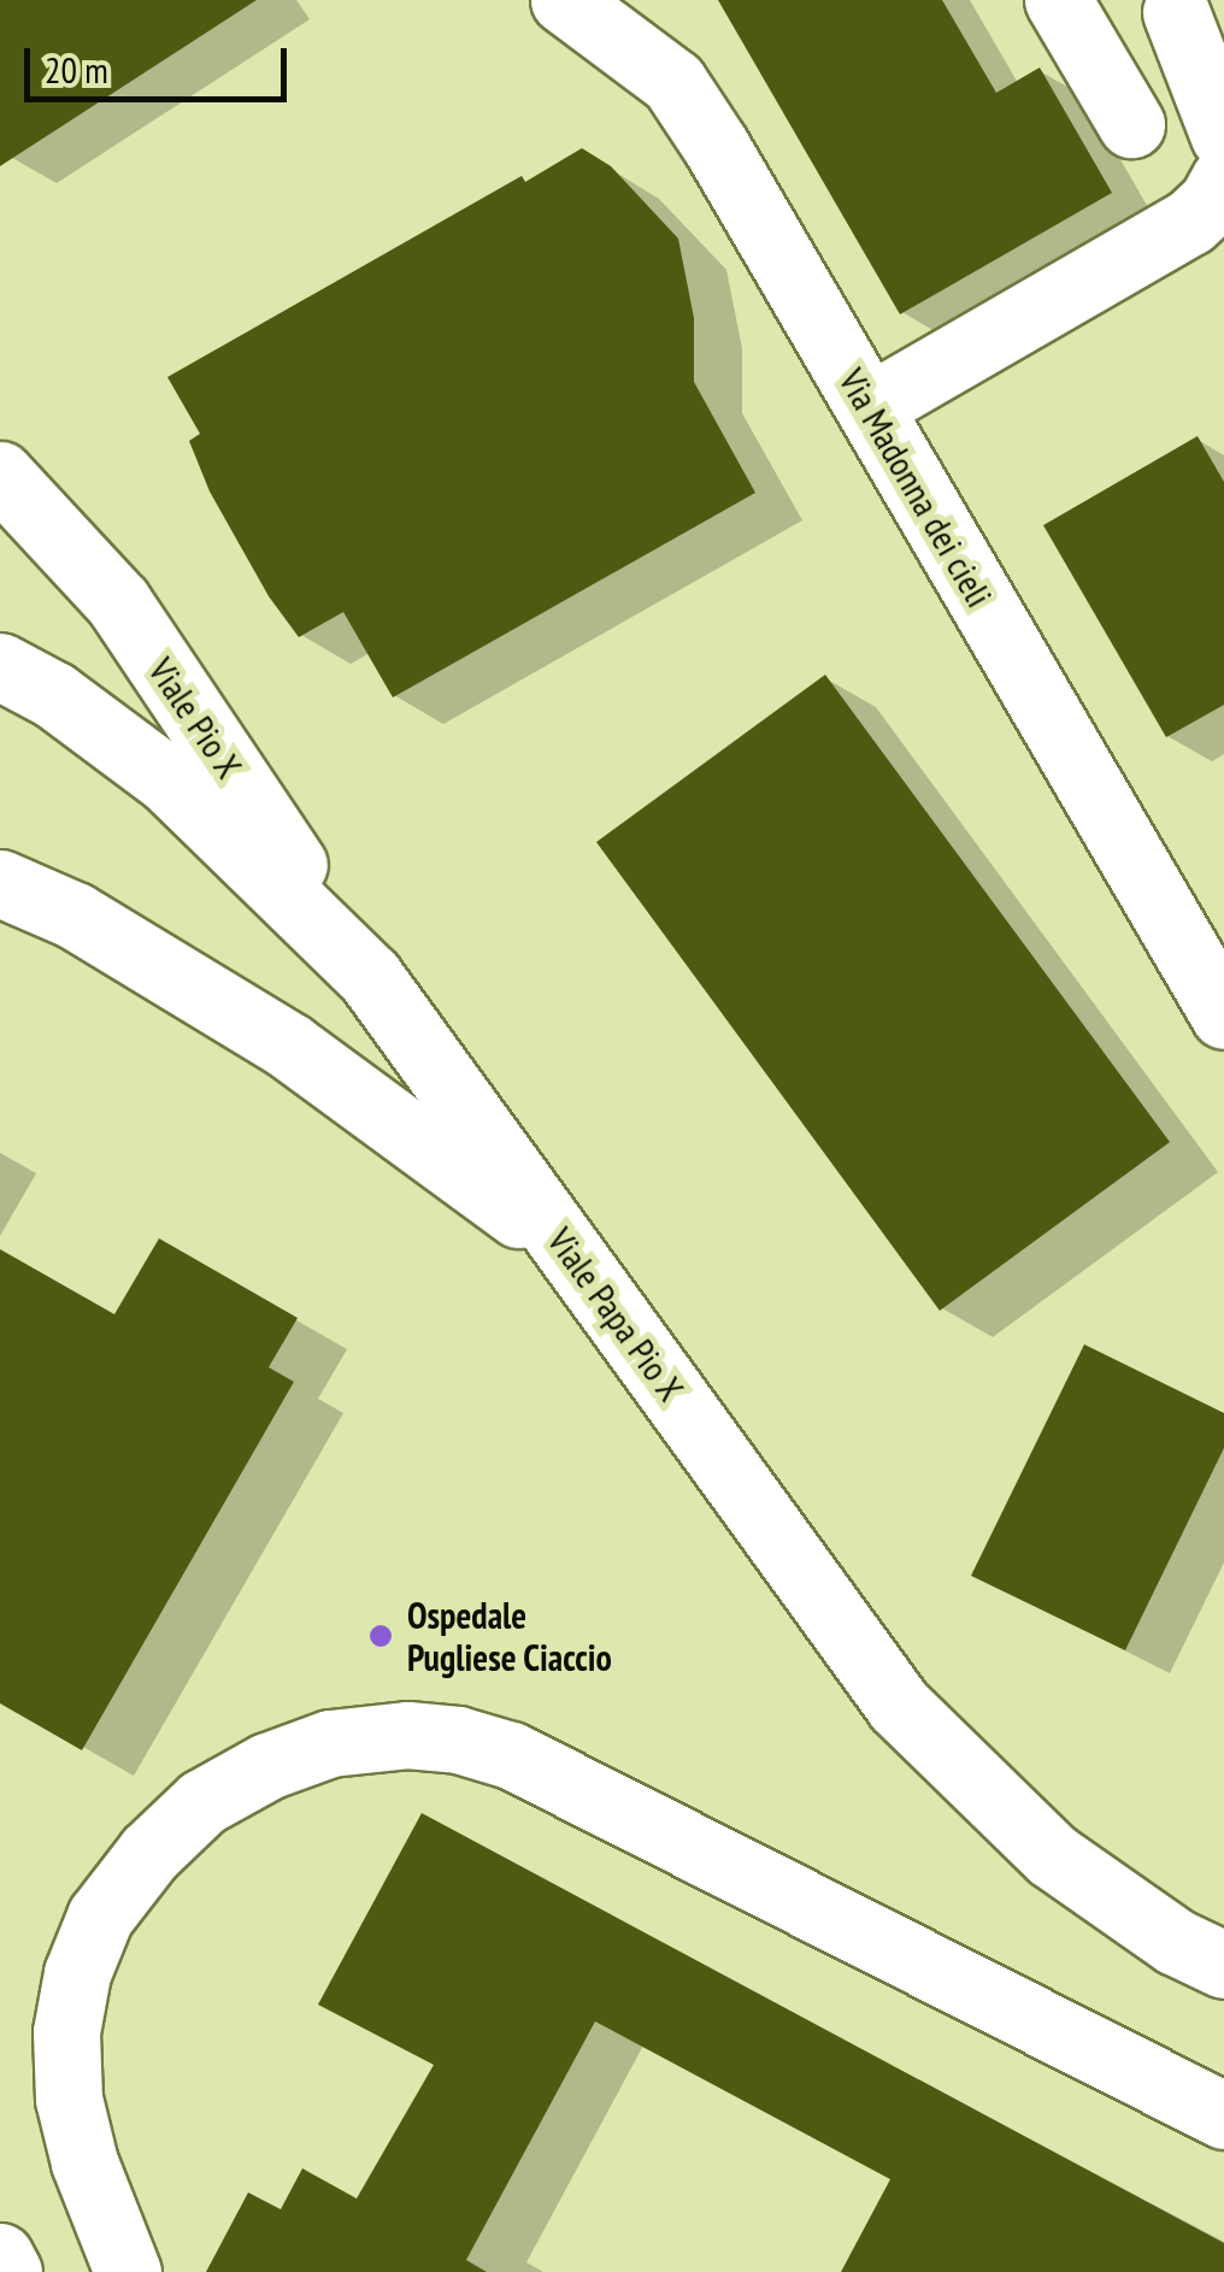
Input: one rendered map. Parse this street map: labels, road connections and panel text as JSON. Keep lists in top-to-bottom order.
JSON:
{
  "streets": {
    "street": ["Via Madonna dei cieli", "Viale Pio X", "Viale Papa Pio X"]
  },
  "crossings": [
    ["Viale Pio X", "Viale Papa Pio X"]
  ],
  "places": ["Ospedale Pugliese Ciaccio"],
  "scale_bar": "20 m"
}
